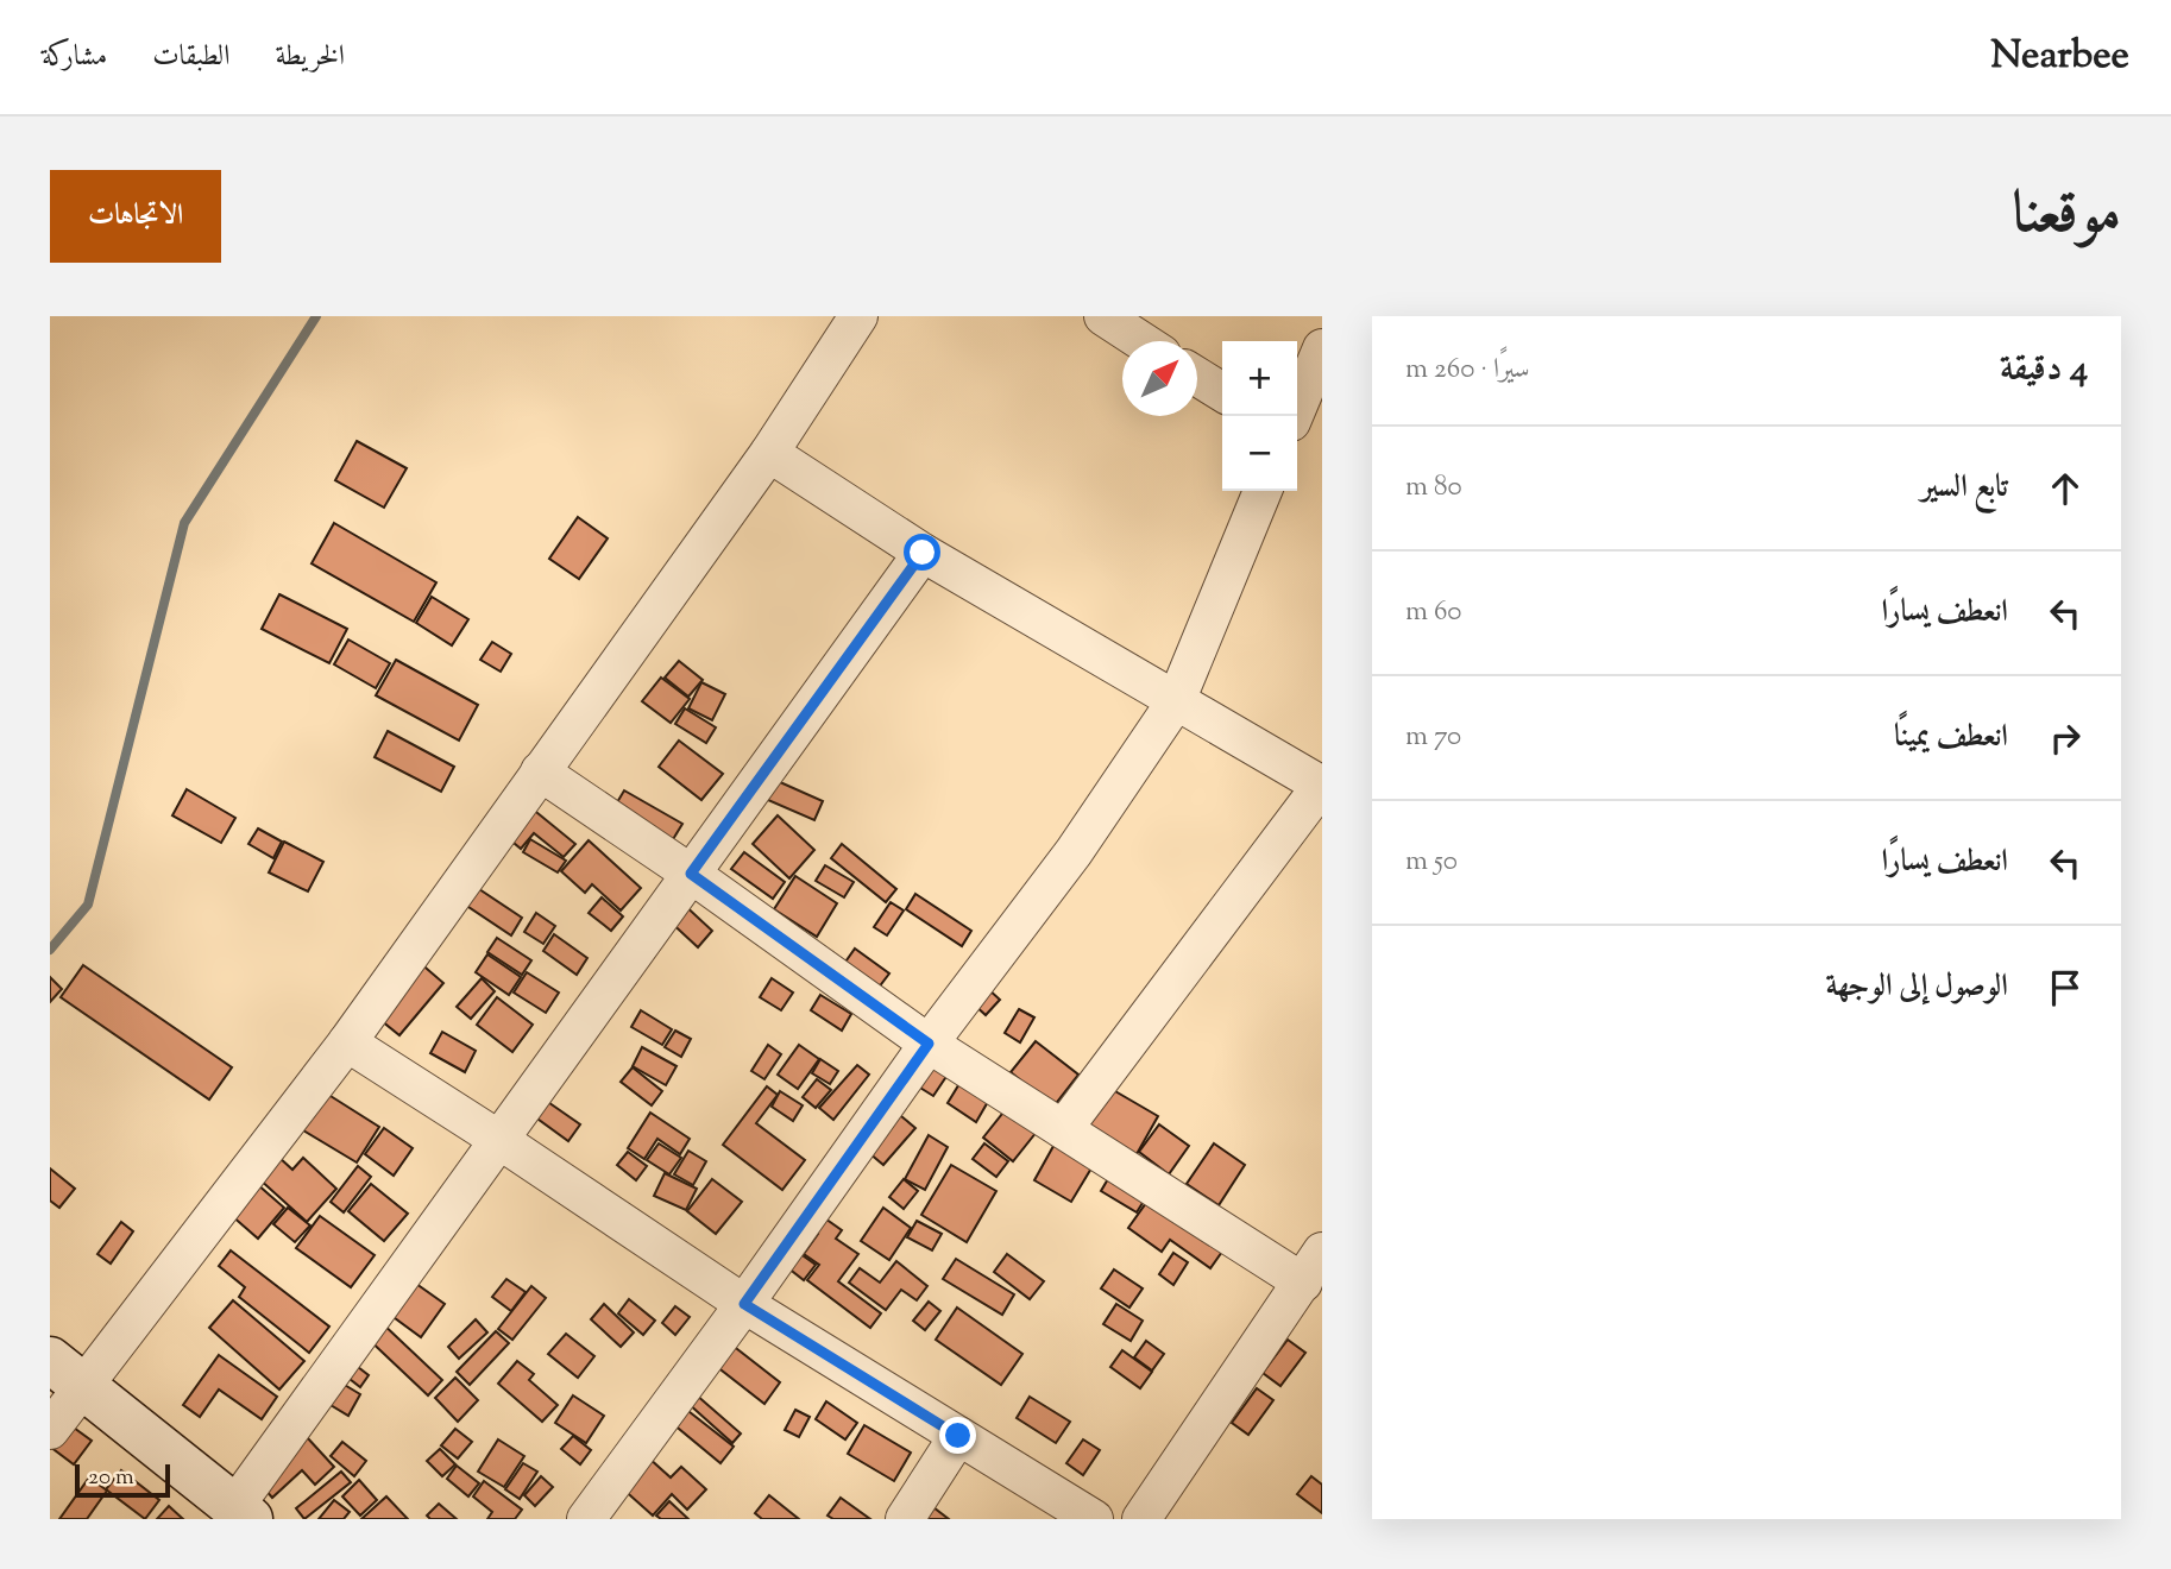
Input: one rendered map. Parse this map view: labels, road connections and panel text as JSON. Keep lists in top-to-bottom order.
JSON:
{
  "scale_bar": "20 m",
  "north": "top right",
  "page": {
    "header": "Nearbee",
    "nav": ["الخريطة", "الطبقات", "مشاركة"],
    "title": "موقعنا",
    "buttons": "الاتجاهات",
    "heading": ["4 دقيقة", "سيرًا · 260 m"],
    "map_buttons": ["+", "−"],
    "list": [
      ["تابع السير", "80 m"],
      ["انعطف يسارًا", "60 m"],
      ["انعطف يمينًا", "70 m"],
      ["انعطف يسارًا", "50 m"],
      "الوصول إلى الوجهة"
    ],
    "scale": "20 m"
  }
}
